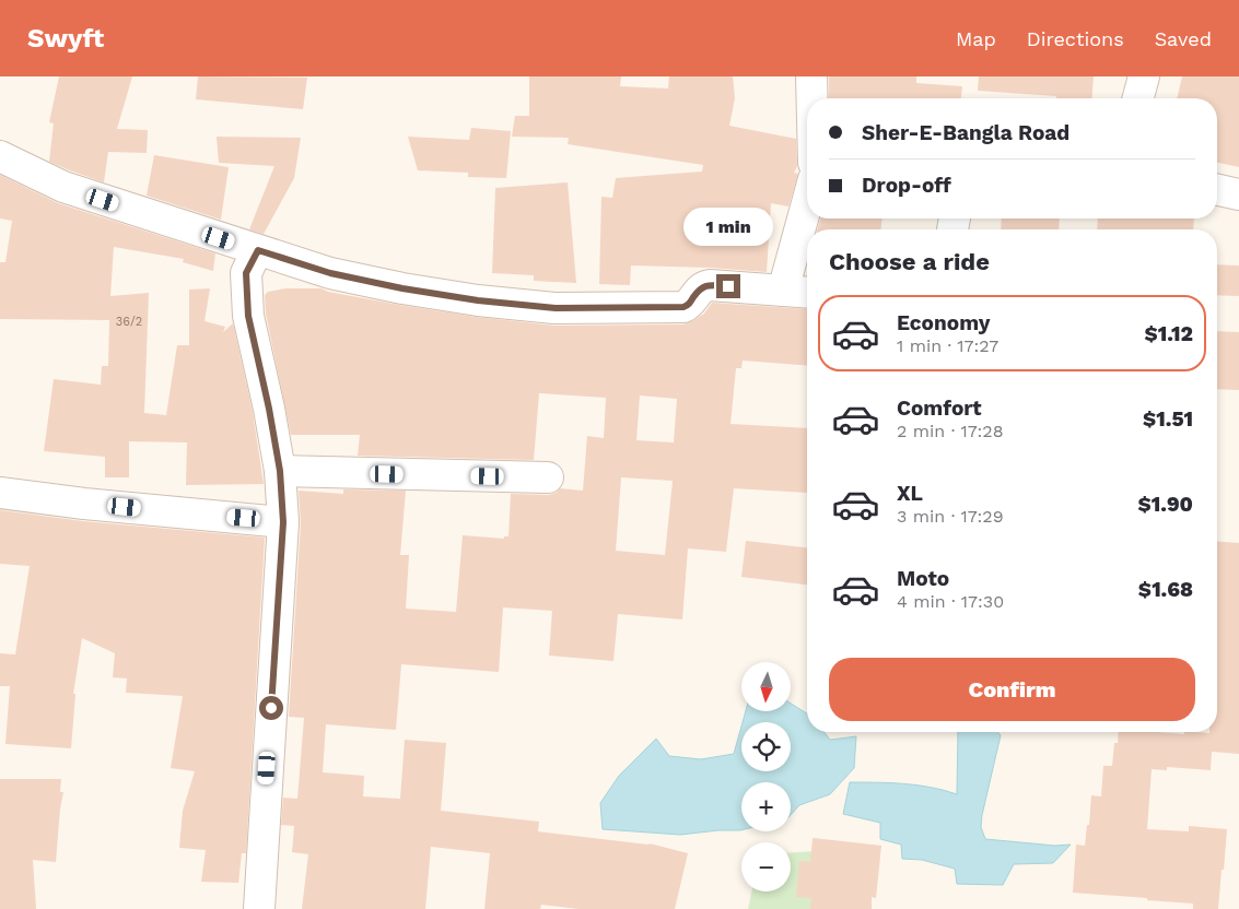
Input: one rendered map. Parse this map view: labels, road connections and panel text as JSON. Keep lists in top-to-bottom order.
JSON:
{
  "house_numbers": ["36/2"],
  "north": "bottom",
  "page": {
    "header": "Swyft",
    "nav": ["Map", "Directions", "Saved"],
    "banner": ["Sher-E-Bangla Road", "Drop-off"],
    "bubble": "1 min",
    "heading": "Choose a ride",
    "list": [
      {
        "name": "Economy",
        "note": "1 min · 17:27",
        "value": "$1.12"
      },
      {
        "name": "Comfort",
        "note": "2 min · 17:28",
        "value": "$1.51"
      },
      {
        "name": "XL",
        "note": "3 min · 17:29",
        "value": "$1.90"
      },
      {
        "name": "Moto",
        "note": "4 min · 17:30",
        "value": "$1.68"
      }
    ],
    "buttons": "Confirm",
    "map_buttons": ["+", "−"]
  }
}
